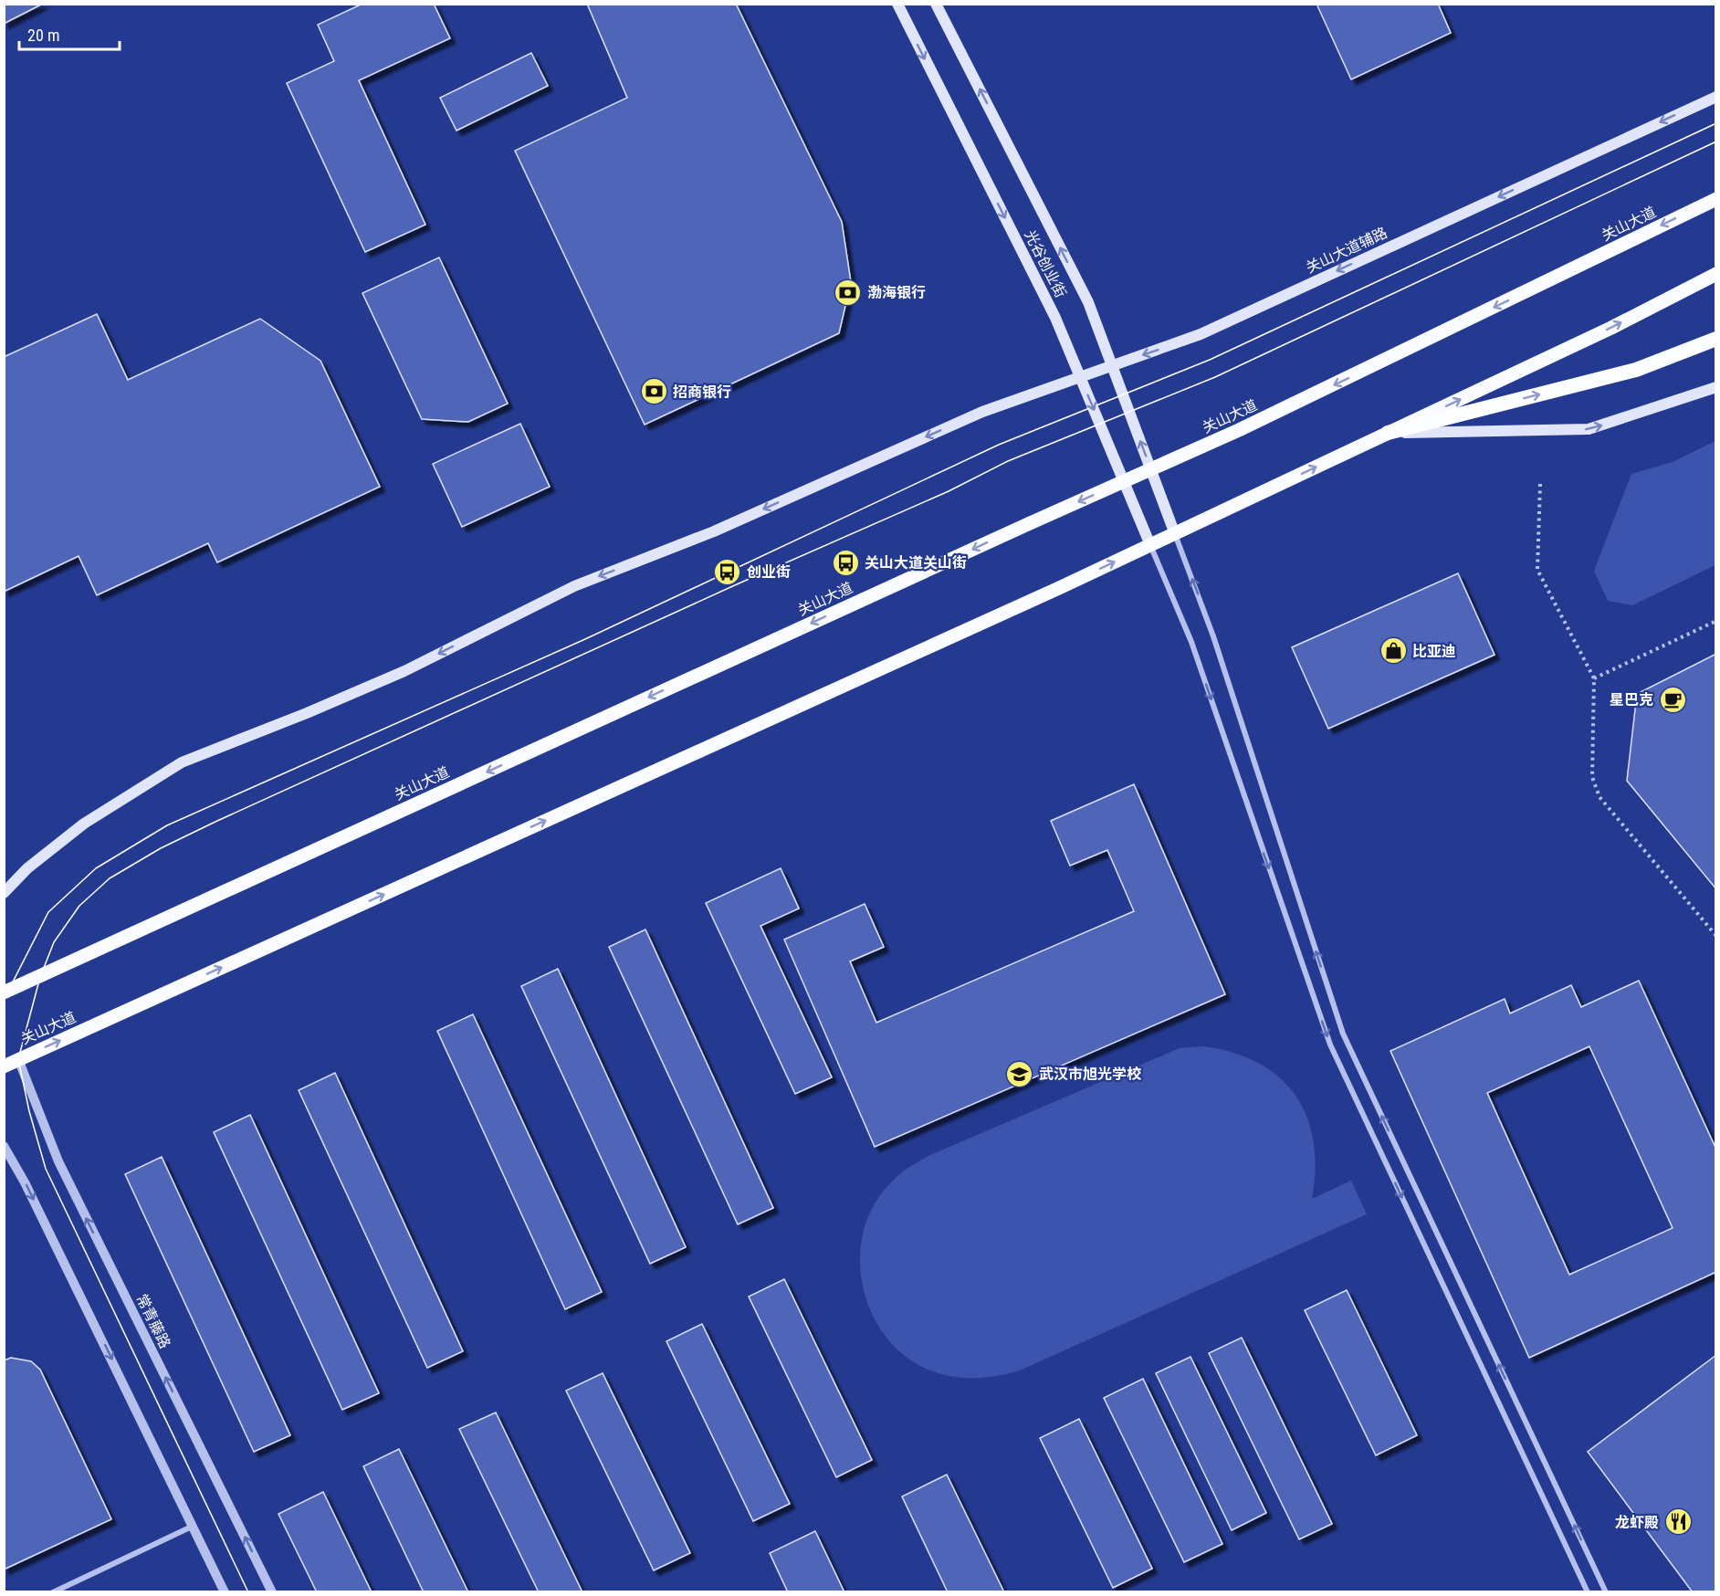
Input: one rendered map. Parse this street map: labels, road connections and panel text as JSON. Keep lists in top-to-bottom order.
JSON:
{
  "streets": {
    "main road": ["关山大道", "关山大道辅路", "光谷创业街"],
    "street": ["常青藤路"]
  },
  "crossings": [
    ["关山大道", "光谷创业街"],
    ["关山大道", "常青藤路"],
    ["关山大道辅路", "光谷创业街"]
  ],
  "one_way": ["关山大道辅路"],
  "places": {
    "bank": ["渤海银行", "招商银行"],
    "bus stop": ["关山大道关山街", "创业街"],
    "shop": ["比亚迪"],
    "cafe": ["星巴克"],
    "school or university": ["武汉市旭光学校"],
    "restaurant": ["龙虾殿"]
  },
  "scale_bar": "20 m"
}
